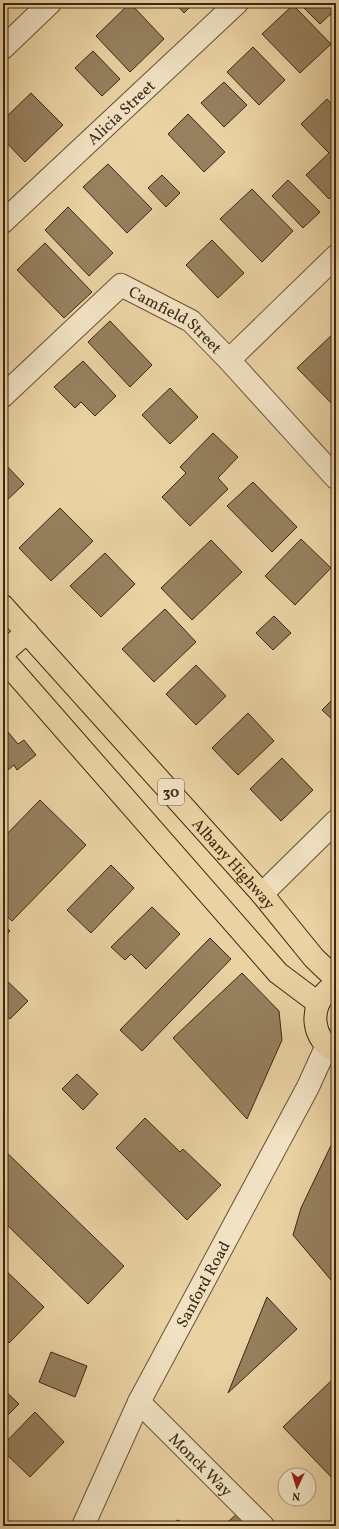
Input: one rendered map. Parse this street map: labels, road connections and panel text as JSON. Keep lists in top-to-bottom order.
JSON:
{
  "streets": {
    "highway": ["30", "Albany Highway"],
    "street": [
      "Alicia Street",
      "Camfield Street",
      "Sanford Road",
      "Monck Way"
    ]
  },
  "crossings": [
    ["Sanford Road", "Monck Way"]
  ],
  "north": "bottom"
}
